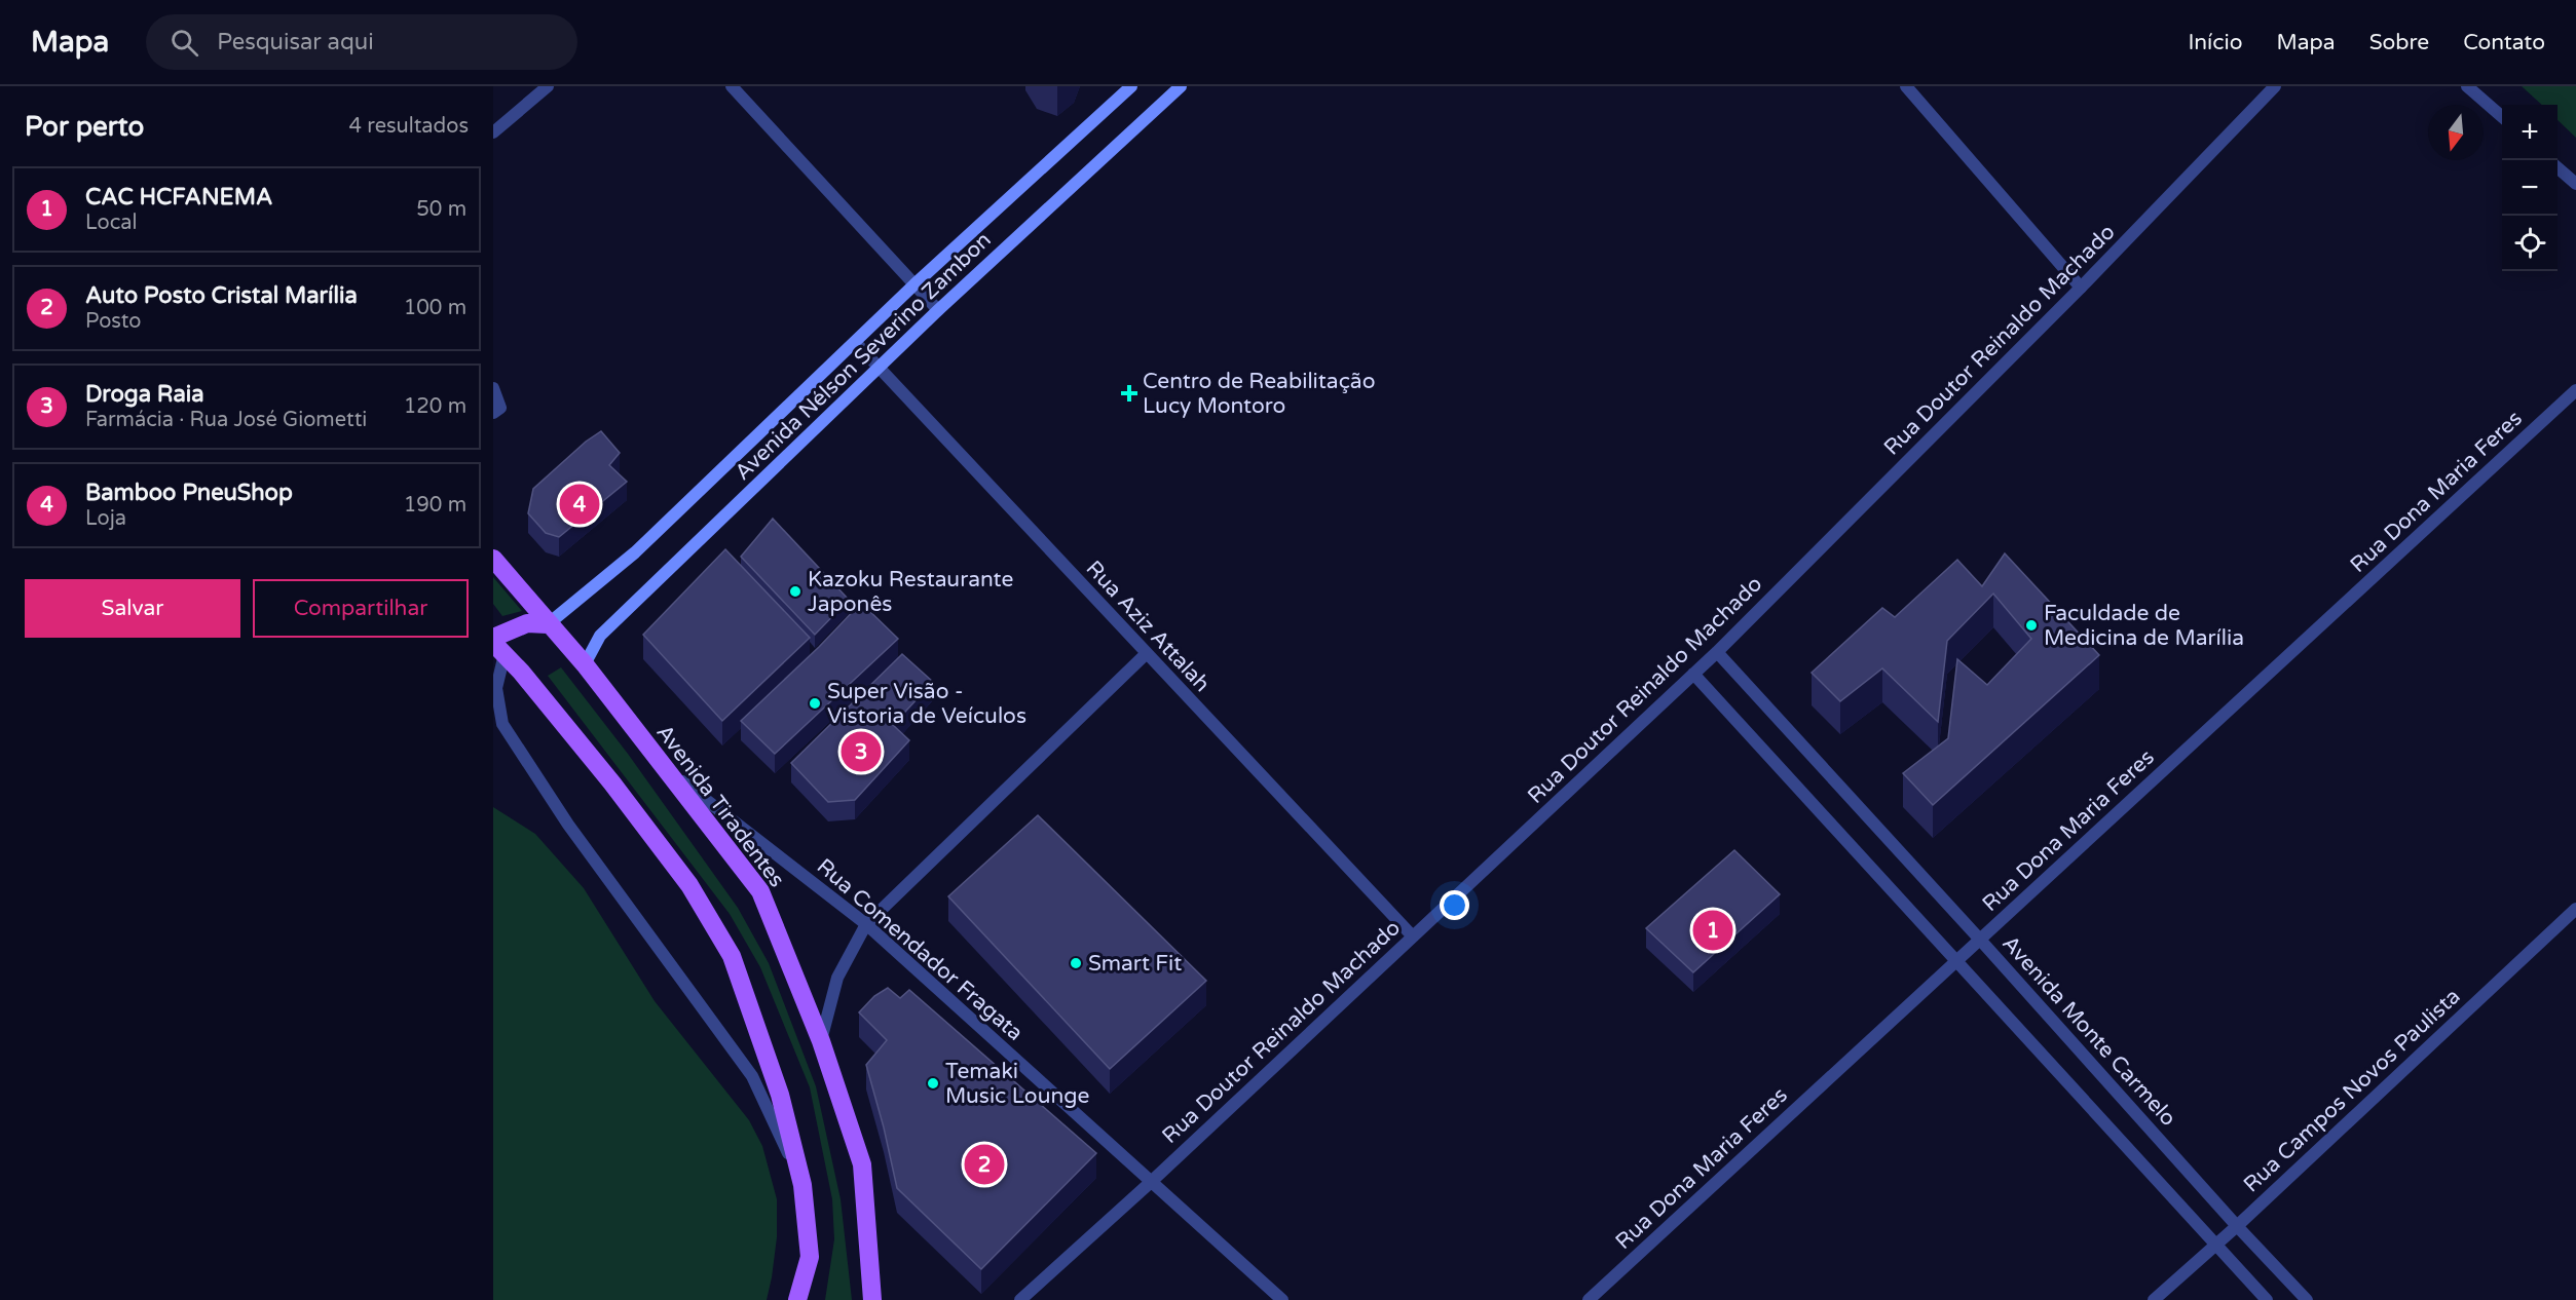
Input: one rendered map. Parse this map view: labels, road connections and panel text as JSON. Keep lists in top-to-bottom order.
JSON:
{
  "streets": {
    "main road": ["Avenida Nélson Severino Zambon", "Avenida Tiradentes"],
    "street": [
      "Rua Doutor Reinaldo Machado",
      "Rua Dona Maria Feres",
      "Rua Aziz Attalah",
      "Rua Comendador Fragata",
      "Avenida Monte Carmelo",
      "Rua Campos Novos Paulista"
    ]
  },
  "crossings": [
    ["Rua Doutor Reinaldo Machado", "Rua Aziz Attalah"],
    ["Rua Doutor Reinaldo Machado", "Rua Comendador Fragata"],
    ["Rua Doutor Reinaldo Machado", "Avenida Monte Carmelo"],
    ["Avenida Nélson Severino Zambon", "Rua Aziz Attalah"],
    ["Avenida Nélson Severino Zambon", "Avenida Tiradentes"],
    ["Rua Dona Maria Feres", "Avenida Monte Carmelo"],
    ["Avenida Tiradentes", "Rua Comendador Fragata"],
    ["Avenida Monte Carmelo", "Rua Campos Novos Paulista"]
  ],
  "places": {
    "health": ["Centro de Reabilitação Lucy Montoro"],
    "other": [
      "Kazoku Restaurante Japonês",
      "Faculdade de Medicina de Marília",
      "Super Visão - Vistoria de Veículos",
      "Smart Fit",
      "Temaki Music Lounge"
    ]
  },
  "north": "bottom",
  "page": {
    "header": "Mapa",
    "search": "Pesquisar aqui",
    "nav": [
      "Início",
      "Mapa",
      "Sobre",
      "Contato"
    ],
    "heading": ["Por perto", "4 resultados"],
    "map_buttons": ["+", "−"],
    "list": [
      {
        "mark": "1",
        "name": "CAC HCFANEMA",
        "note": "Local",
        "value": "50 m"
      },
      {
        "mark": "2",
        "name": "Auto Posto Cristal Marília",
        "note": "Posto",
        "value": "100 m"
      },
      {
        "mark": "3",
        "name": "Droga Raia",
        "note": "Farmácia · Rua José Giometti",
        "value": "120 m"
      },
      {
        "mark": "4",
        "name": "Bamboo PneuShop",
        "note": "Loja",
        "value": "190 m"
      }
    ],
    "pins": [
      "4",
      "3",
      "1",
      "2"
    ],
    "buttons": ["Salvar", "Compartilhar"]
  }
}
